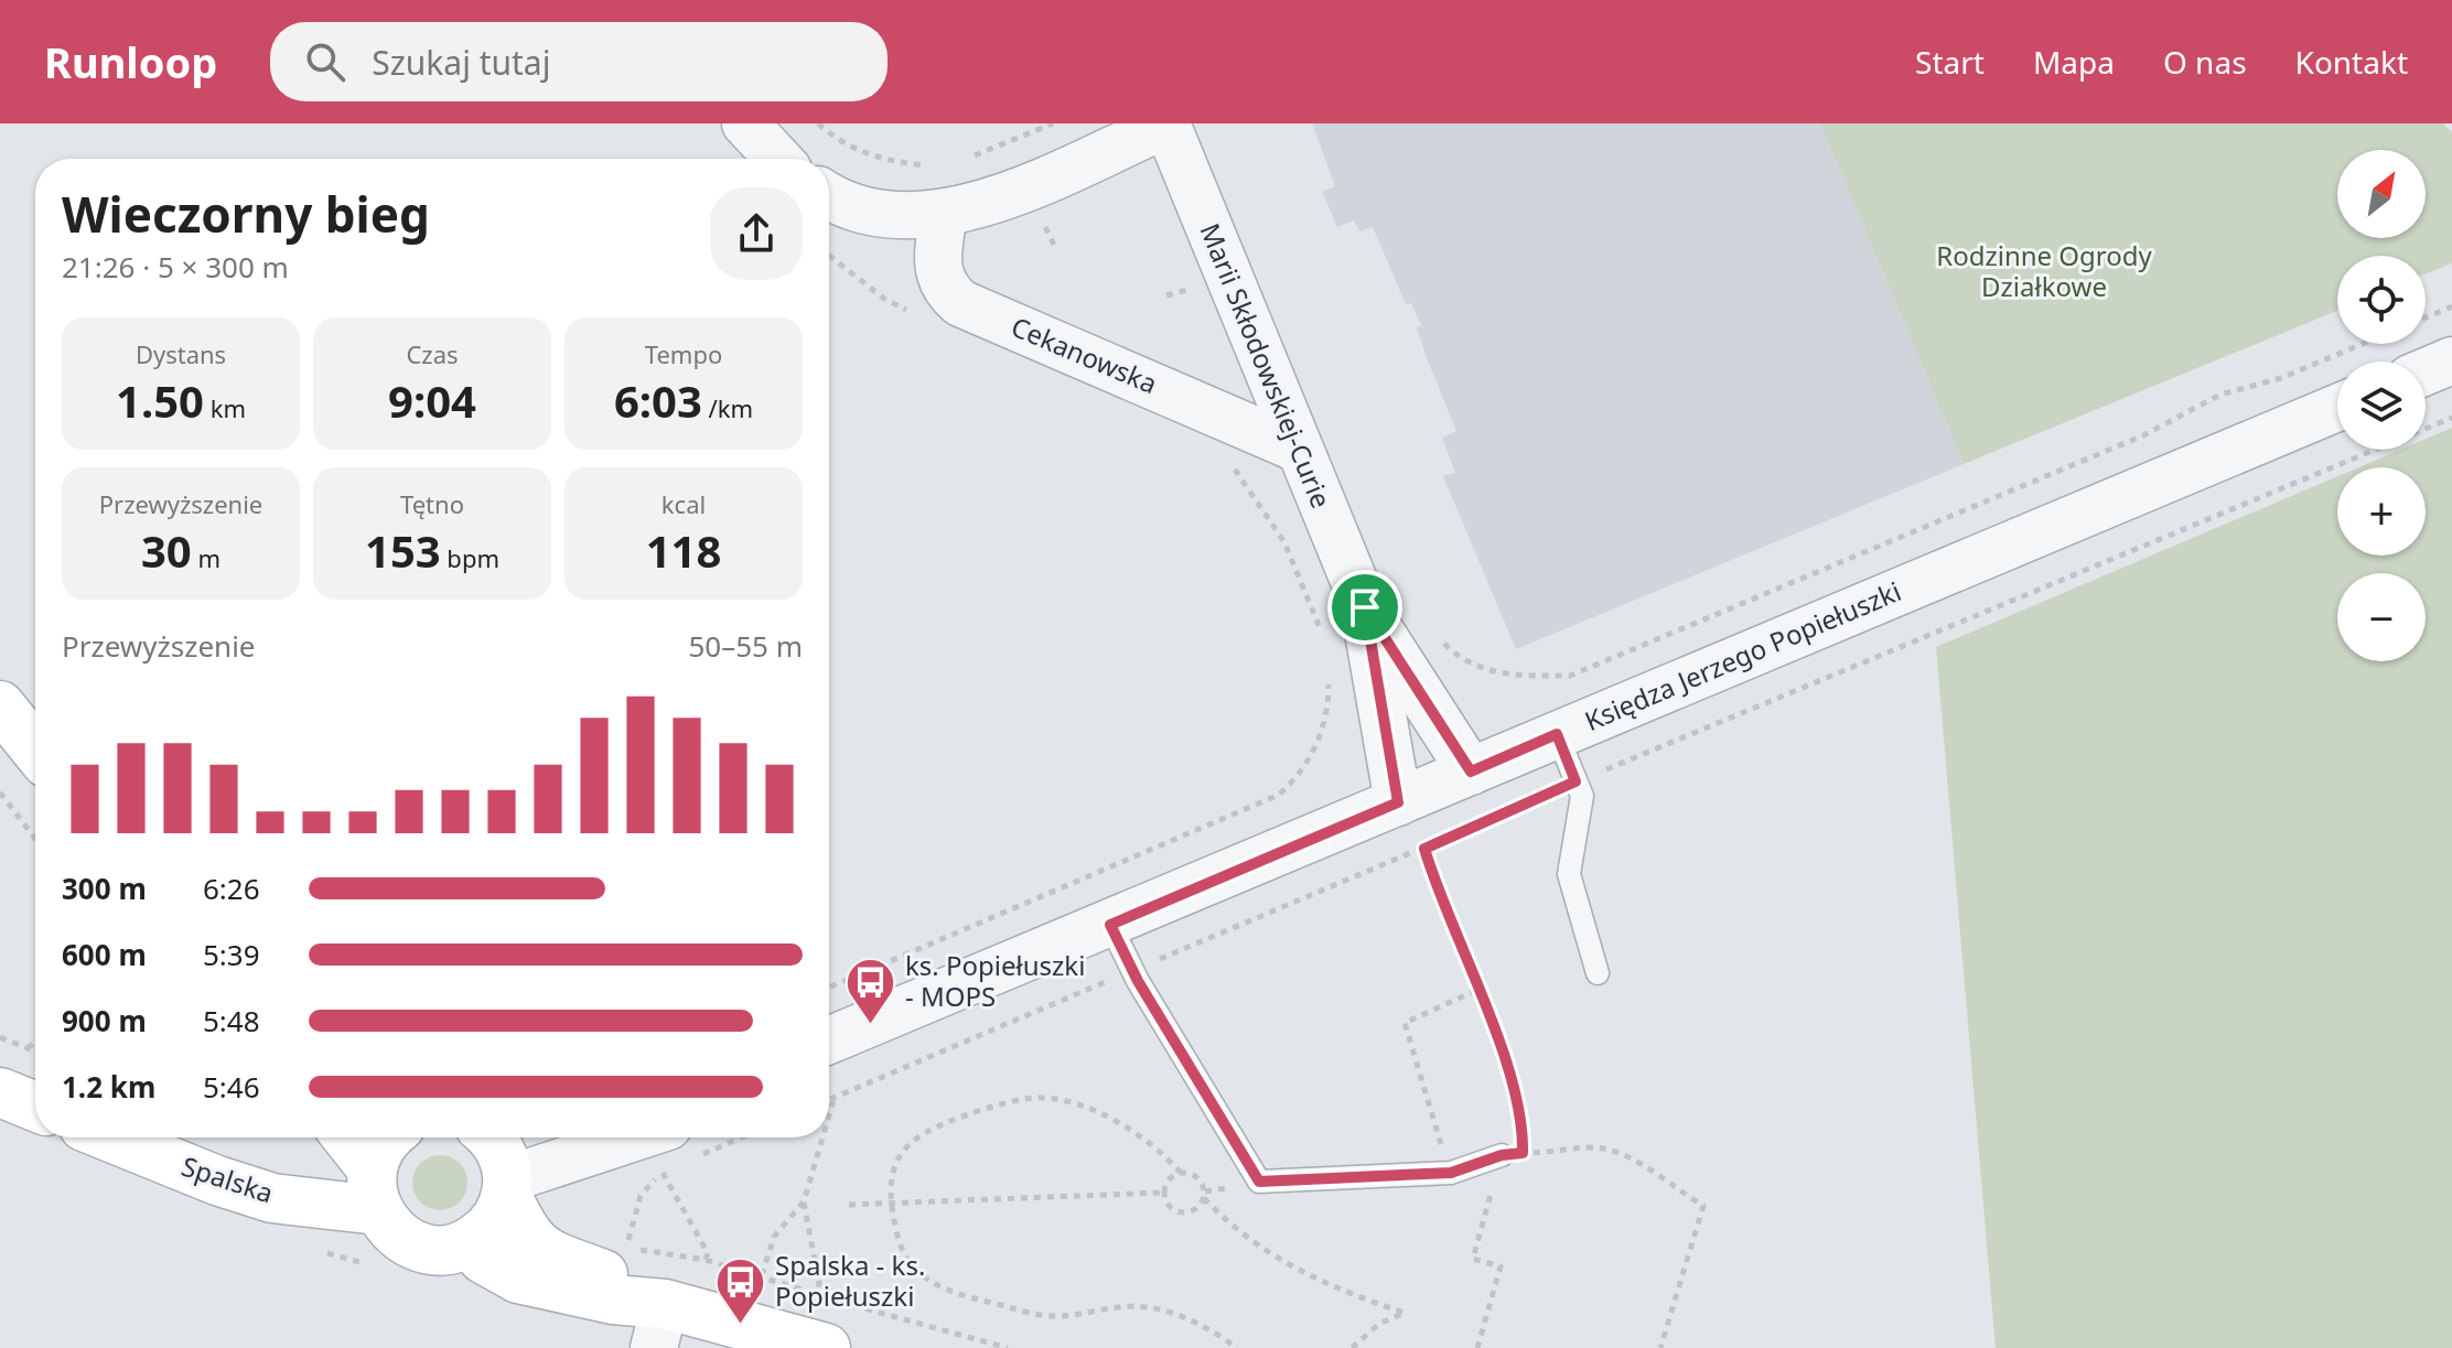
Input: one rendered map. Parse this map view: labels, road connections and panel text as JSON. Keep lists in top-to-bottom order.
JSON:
{
  "streets": {
    "street": [
      "Cekanowska",
      "Marii Skłodowskiej-Curie",
      "Księdza Jerzego Popiełuszki",
      "Spalska"
    ]
  },
  "crossings": [
    ["Cekanowska", "Marii Skłodowskiej-Curie"],
    ["Marii Skłodowskiej-Curie", "Księdza Jerzego Popiełuszki"]
  ],
  "parks": ["Rodzinne Ogrody Działkowe"],
  "places": {
    "bus stop": ["ks. Popiełuszki - MOPS", "Spalska - ks. Popiełuszki"]
  },
  "north": "top right",
  "page": {
    "header": "Runloop",
    "search": "Szukaj tutaj",
    "nav": [
      "Start",
      "Mapa",
      "O nas",
      "Kontakt"
    ],
    "map_buttons": ["+", "−"],
    "heading": ["Wieczorny bieg", "21:26 · 5 × 300 m"],
    "stats": [
      ["Dystans", "1.50 km"],
      ["Czas", "9:04"],
      ["Tempo", "6:03 /km"],
      ["Przewyższenie", "30 m"],
      ["Tętno", "153 bpm"],
      ["kcal", "118"]
    ],
    "chart": ["Przewyższenie", "50–55 m"],
    "list": [
      {
        "name": "300 m",
        "note": "6:26"
      },
      {
        "name": "600 m",
        "note": "5:39"
      },
      {
        "name": "900 m",
        "note": "5:48"
      },
      {
        "name": "1.2 km",
        "note": "5:46"
      }
    ]
  }
}
